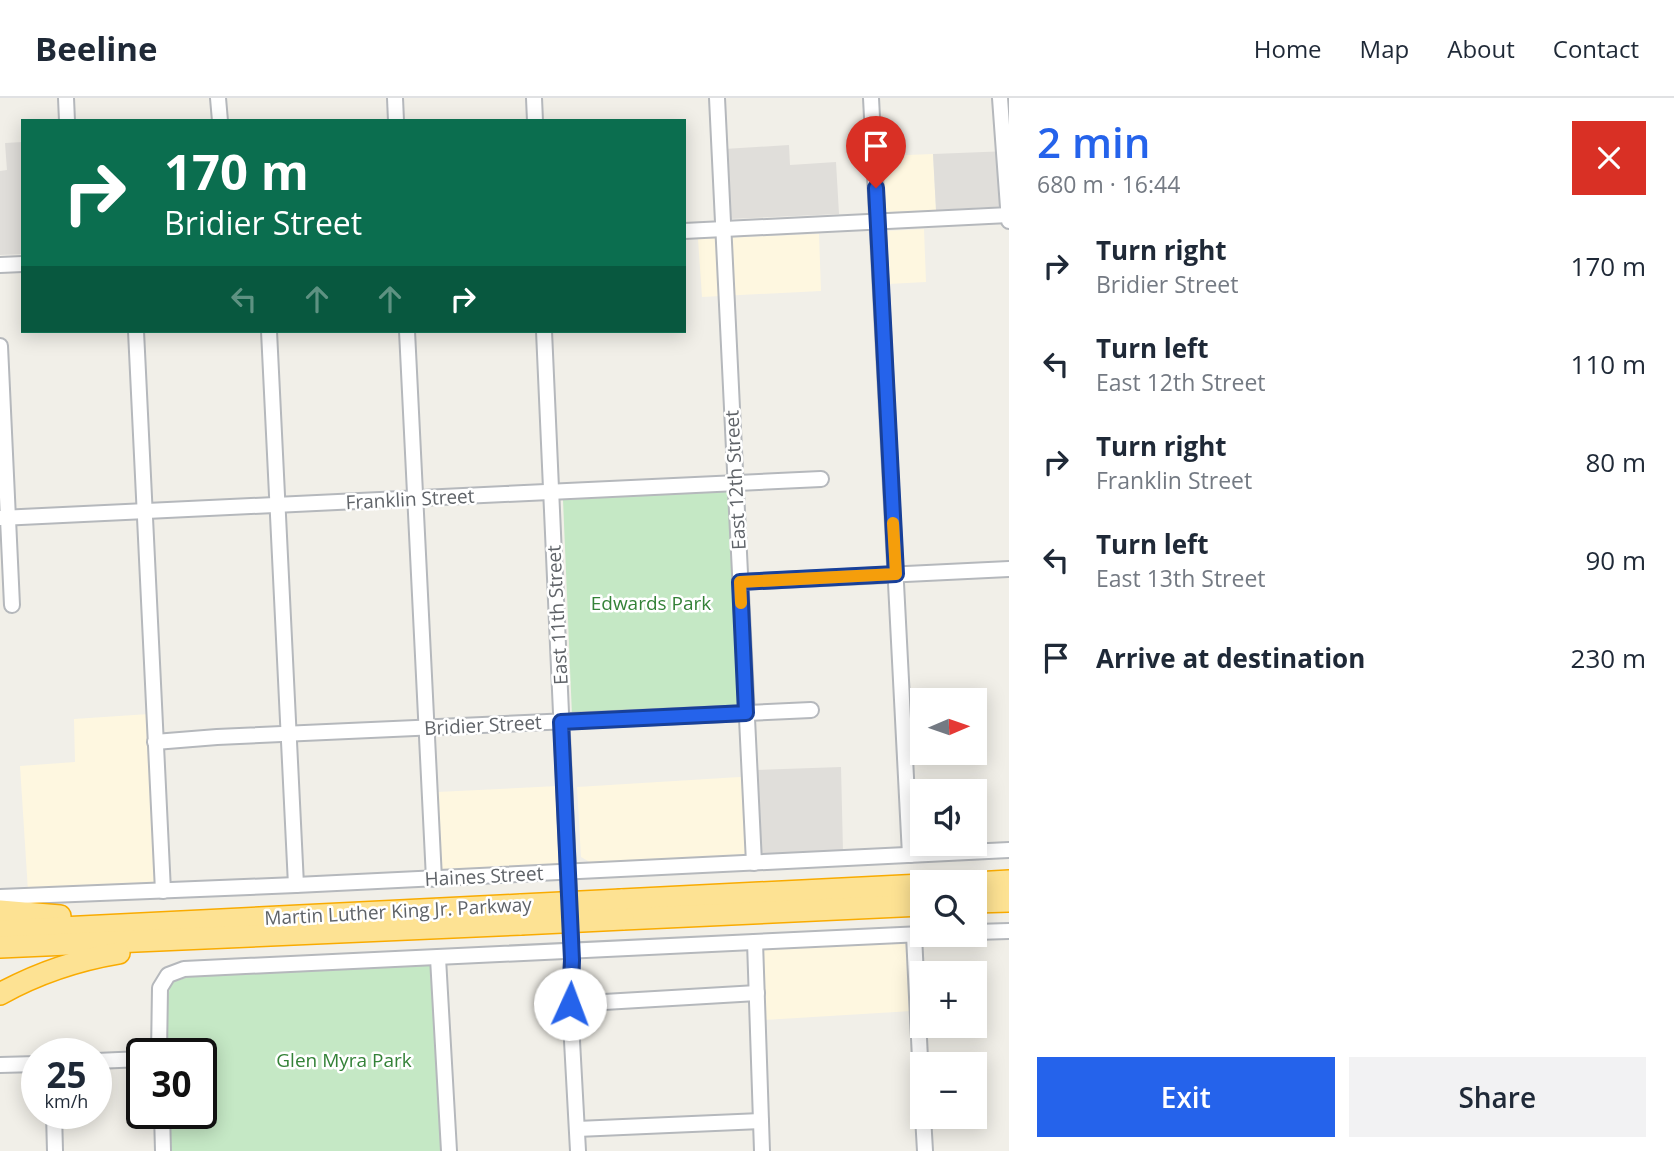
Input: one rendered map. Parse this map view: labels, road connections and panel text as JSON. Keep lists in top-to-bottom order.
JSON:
{
  "streets": {
    "highway": ["Martin Luther King Jr. Parkway"],
    "street": [
      "East 12th Street",
      "Franklin Street",
      "East 11th Street",
      "Bridier Street",
      "Haines Street"
    ]
  },
  "crossings": [
    ["East 12th Street", "Franklin Street"],
    ["East 12th Street", "Bridier Street"],
    ["East 12th Street", "Haines Street"],
    ["Franklin Street", "East 11th Street"],
    ["East 11th Street", "Bridier Street"],
    ["East 11th Street", "Haines Street"]
  ],
  "parks": ["Edwards Park", "Glen Myra Park"],
  "north": "right",
  "page": {
    "header": "Beeline",
    "nav": [
      "Home",
      "Map",
      "About",
      "Contact"
    ],
    "heading": ["2 min", "680 m · 16:44"],
    "turn": ["170 m", "Bridier Street"],
    "list": [
      {
        "name": "Turn right",
        "note": "Bridier Street",
        "value": "170 m"
      },
      {
        "name": "Turn left",
        "note": "East 12th Street",
        "value": "110 m"
      },
      {
        "name": "Turn right",
        "note": "Franklin Street",
        "value": "80 m"
      },
      {
        "name": "Turn left",
        "note": "East 13th Street",
        "value": "90 m"
      },
      {
        "name": "Arrive at destination",
        "value": "230 m"
      }
    ],
    "map_buttons": ["+", "−"],
    "speed": "25 km/h",
    "limit": "30",
    "buttons": ["Exit", "Share"]
  }
}
